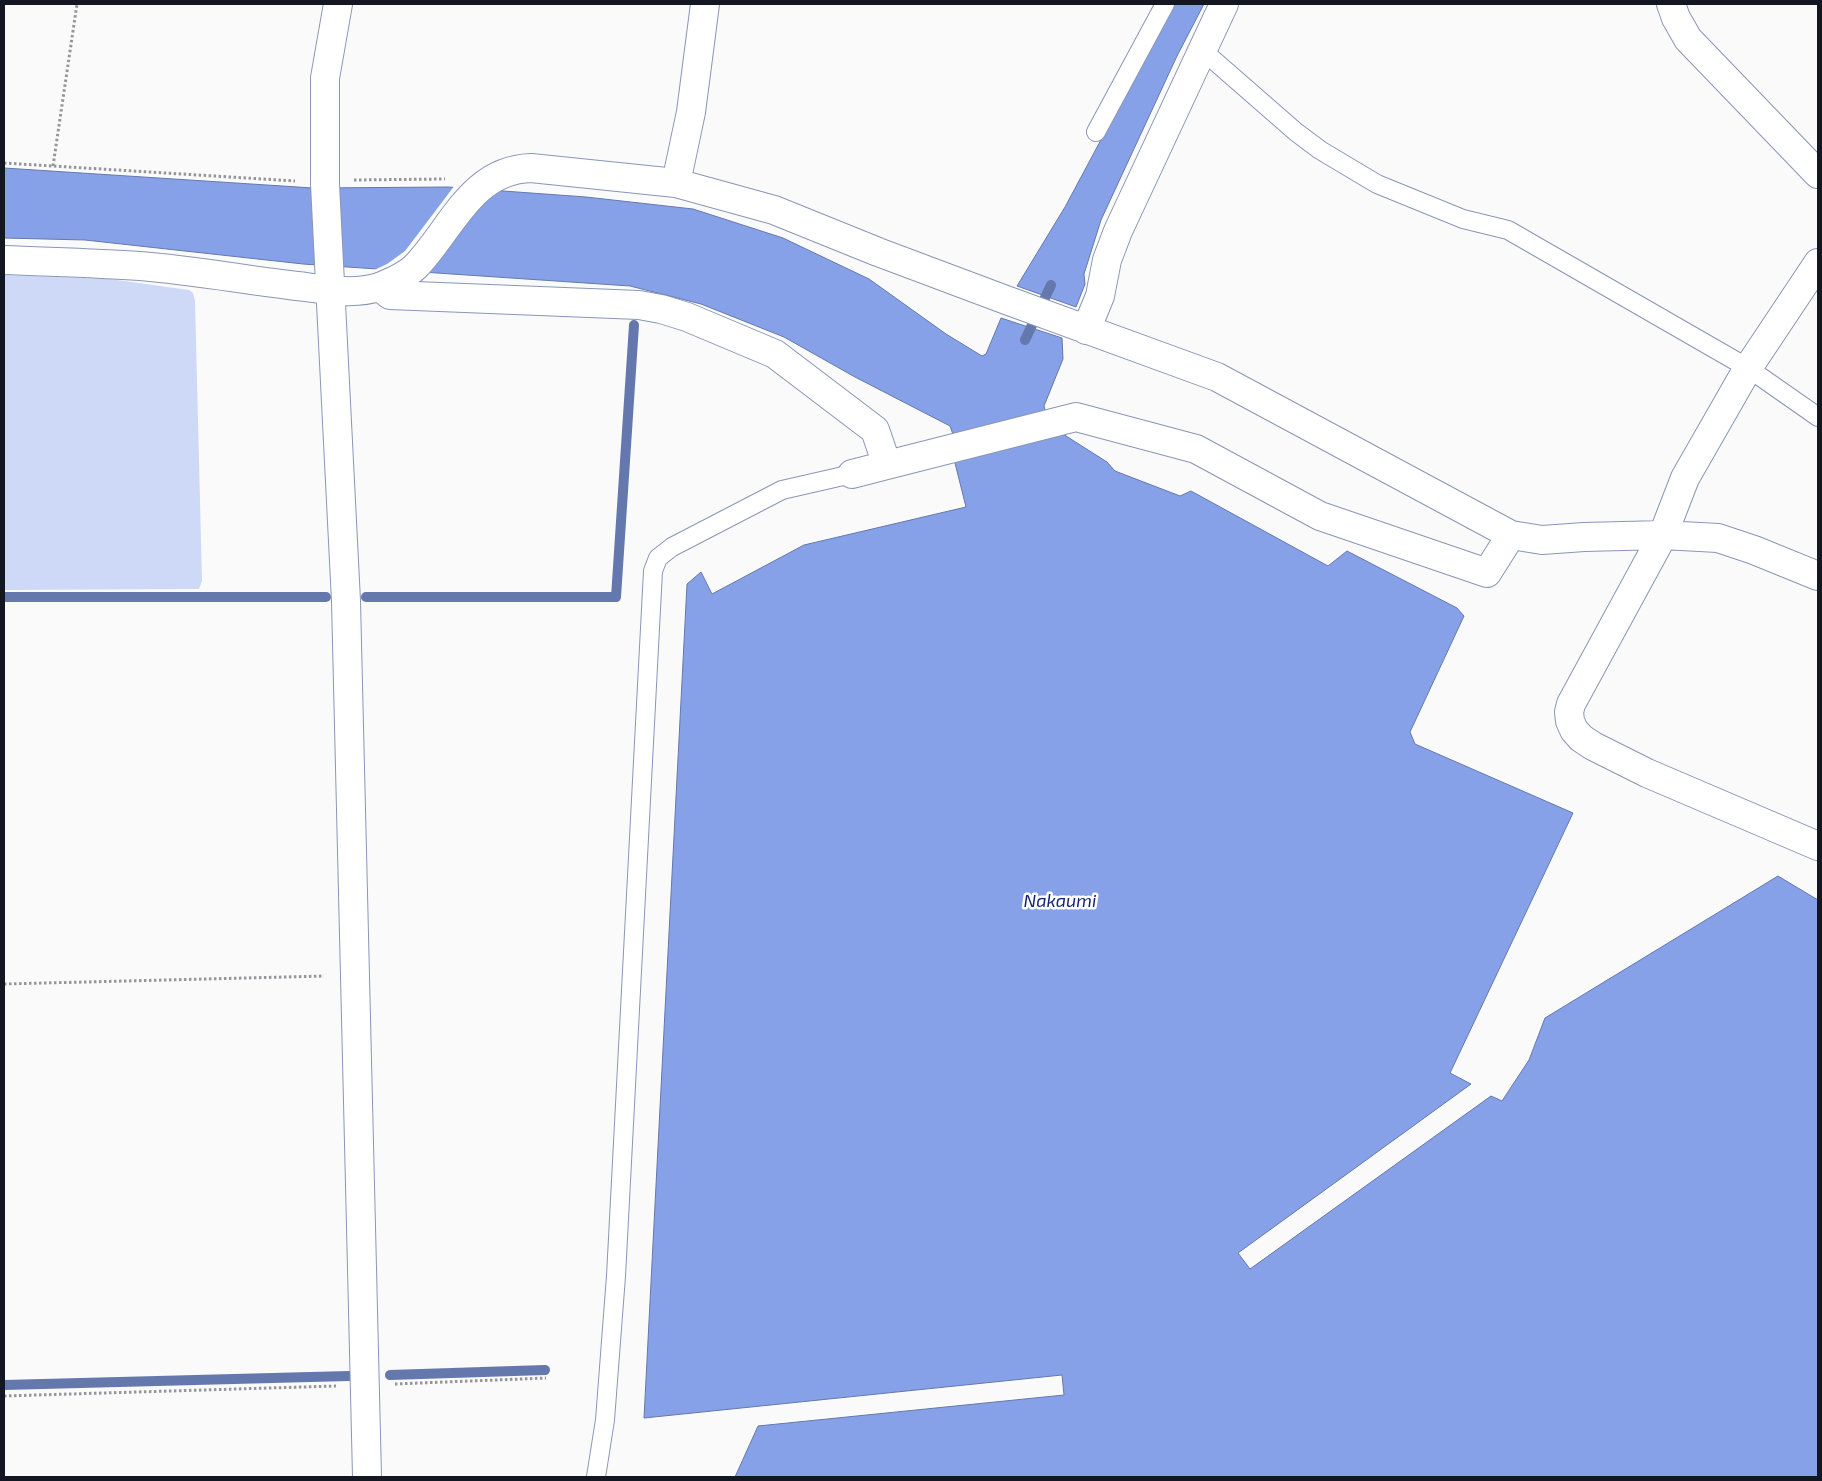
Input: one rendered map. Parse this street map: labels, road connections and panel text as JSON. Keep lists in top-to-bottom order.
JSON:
{
  "water": ["Nakaumi"]
}
